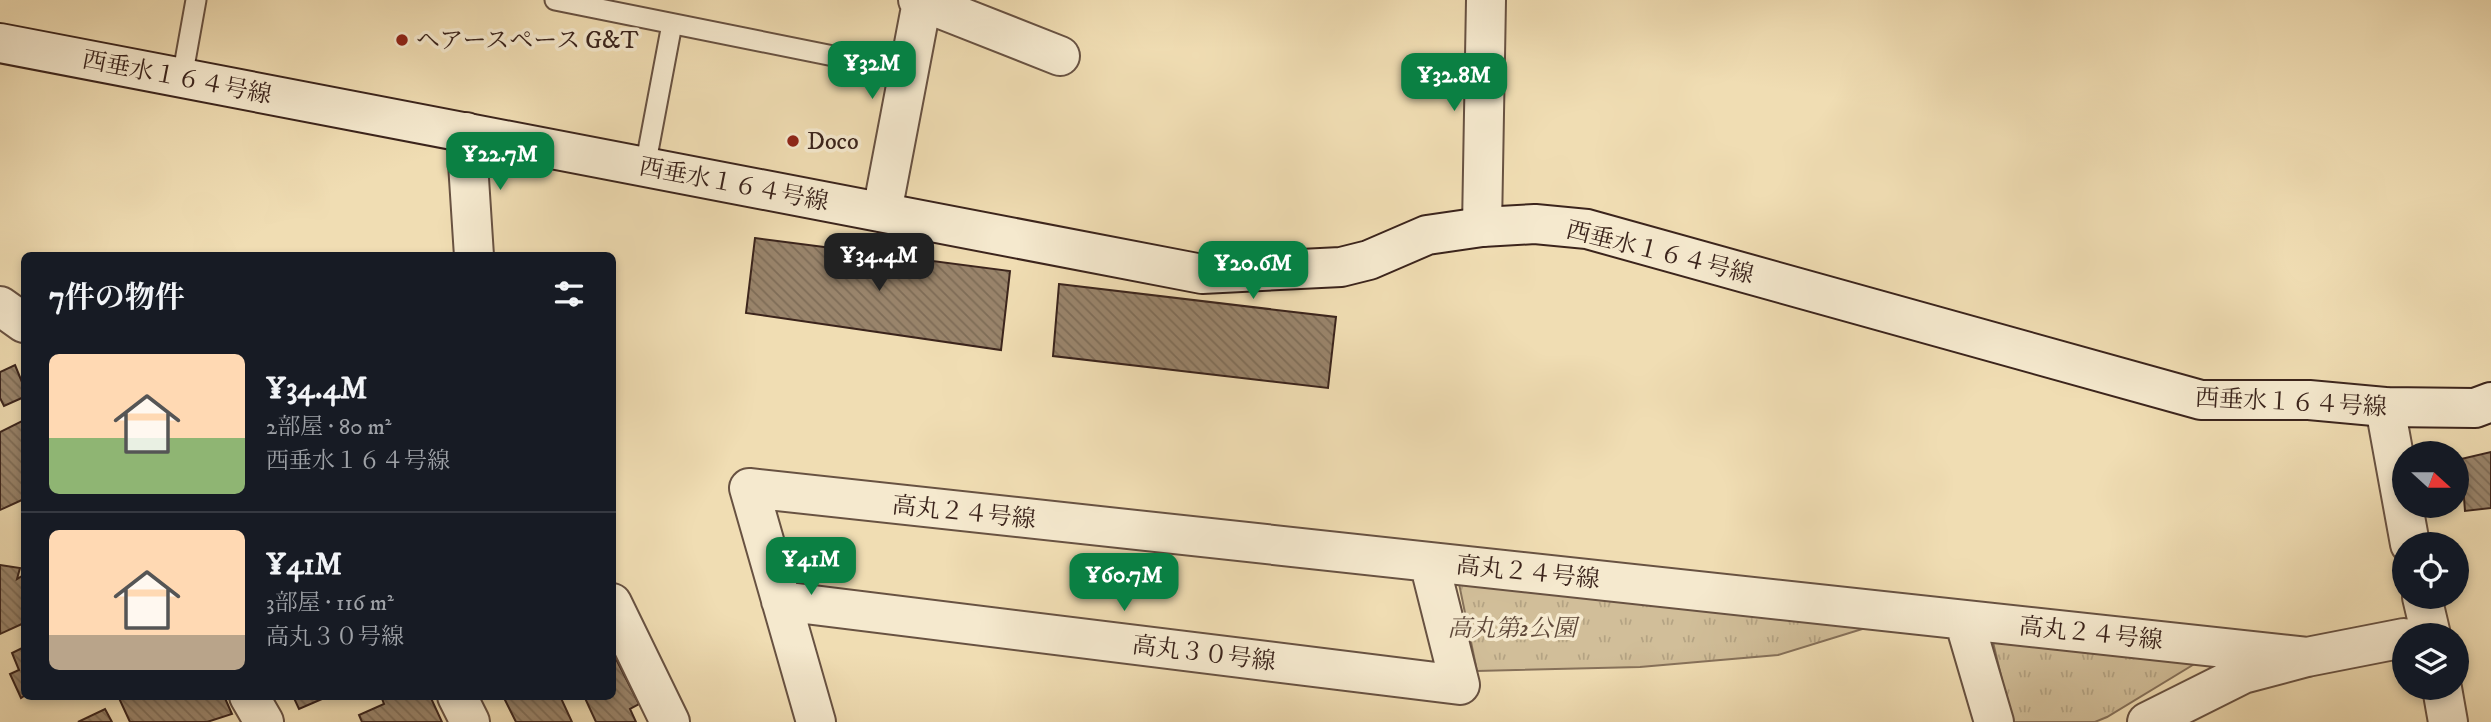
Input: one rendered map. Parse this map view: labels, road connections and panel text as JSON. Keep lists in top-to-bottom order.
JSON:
{
  "streets": {
    "street": ["西垂水１６４号線", "高丸２４号線", "高丸３０号線"]
  },
  "crossings": [
    ["高丸２４号線", "高丸３０号線"]
  ],
  "parks": ["高丸第2公園"],
  "places": ["ヘアースペース G&T", "Doco"],
  "north": "right",
  "page": {
    "price": [
      "¥32M",
      "¥32.8M",
      "¥22.7M",
      "¥34.4M",
      "¥20.6M",
      "¥41M",
      "¥60.7M"
    ],
    "heading": "7件の物件",
    "list": [
      {
        "name": "¥34.4M",
        "note": "2部屋 · 80 m² · 西垂水１６４号線"
      },
      {
        "name": "¥41M",
        "note": "3部屋 · 116 m² · 高丸３０号線"
      }
    ]
  }
}
